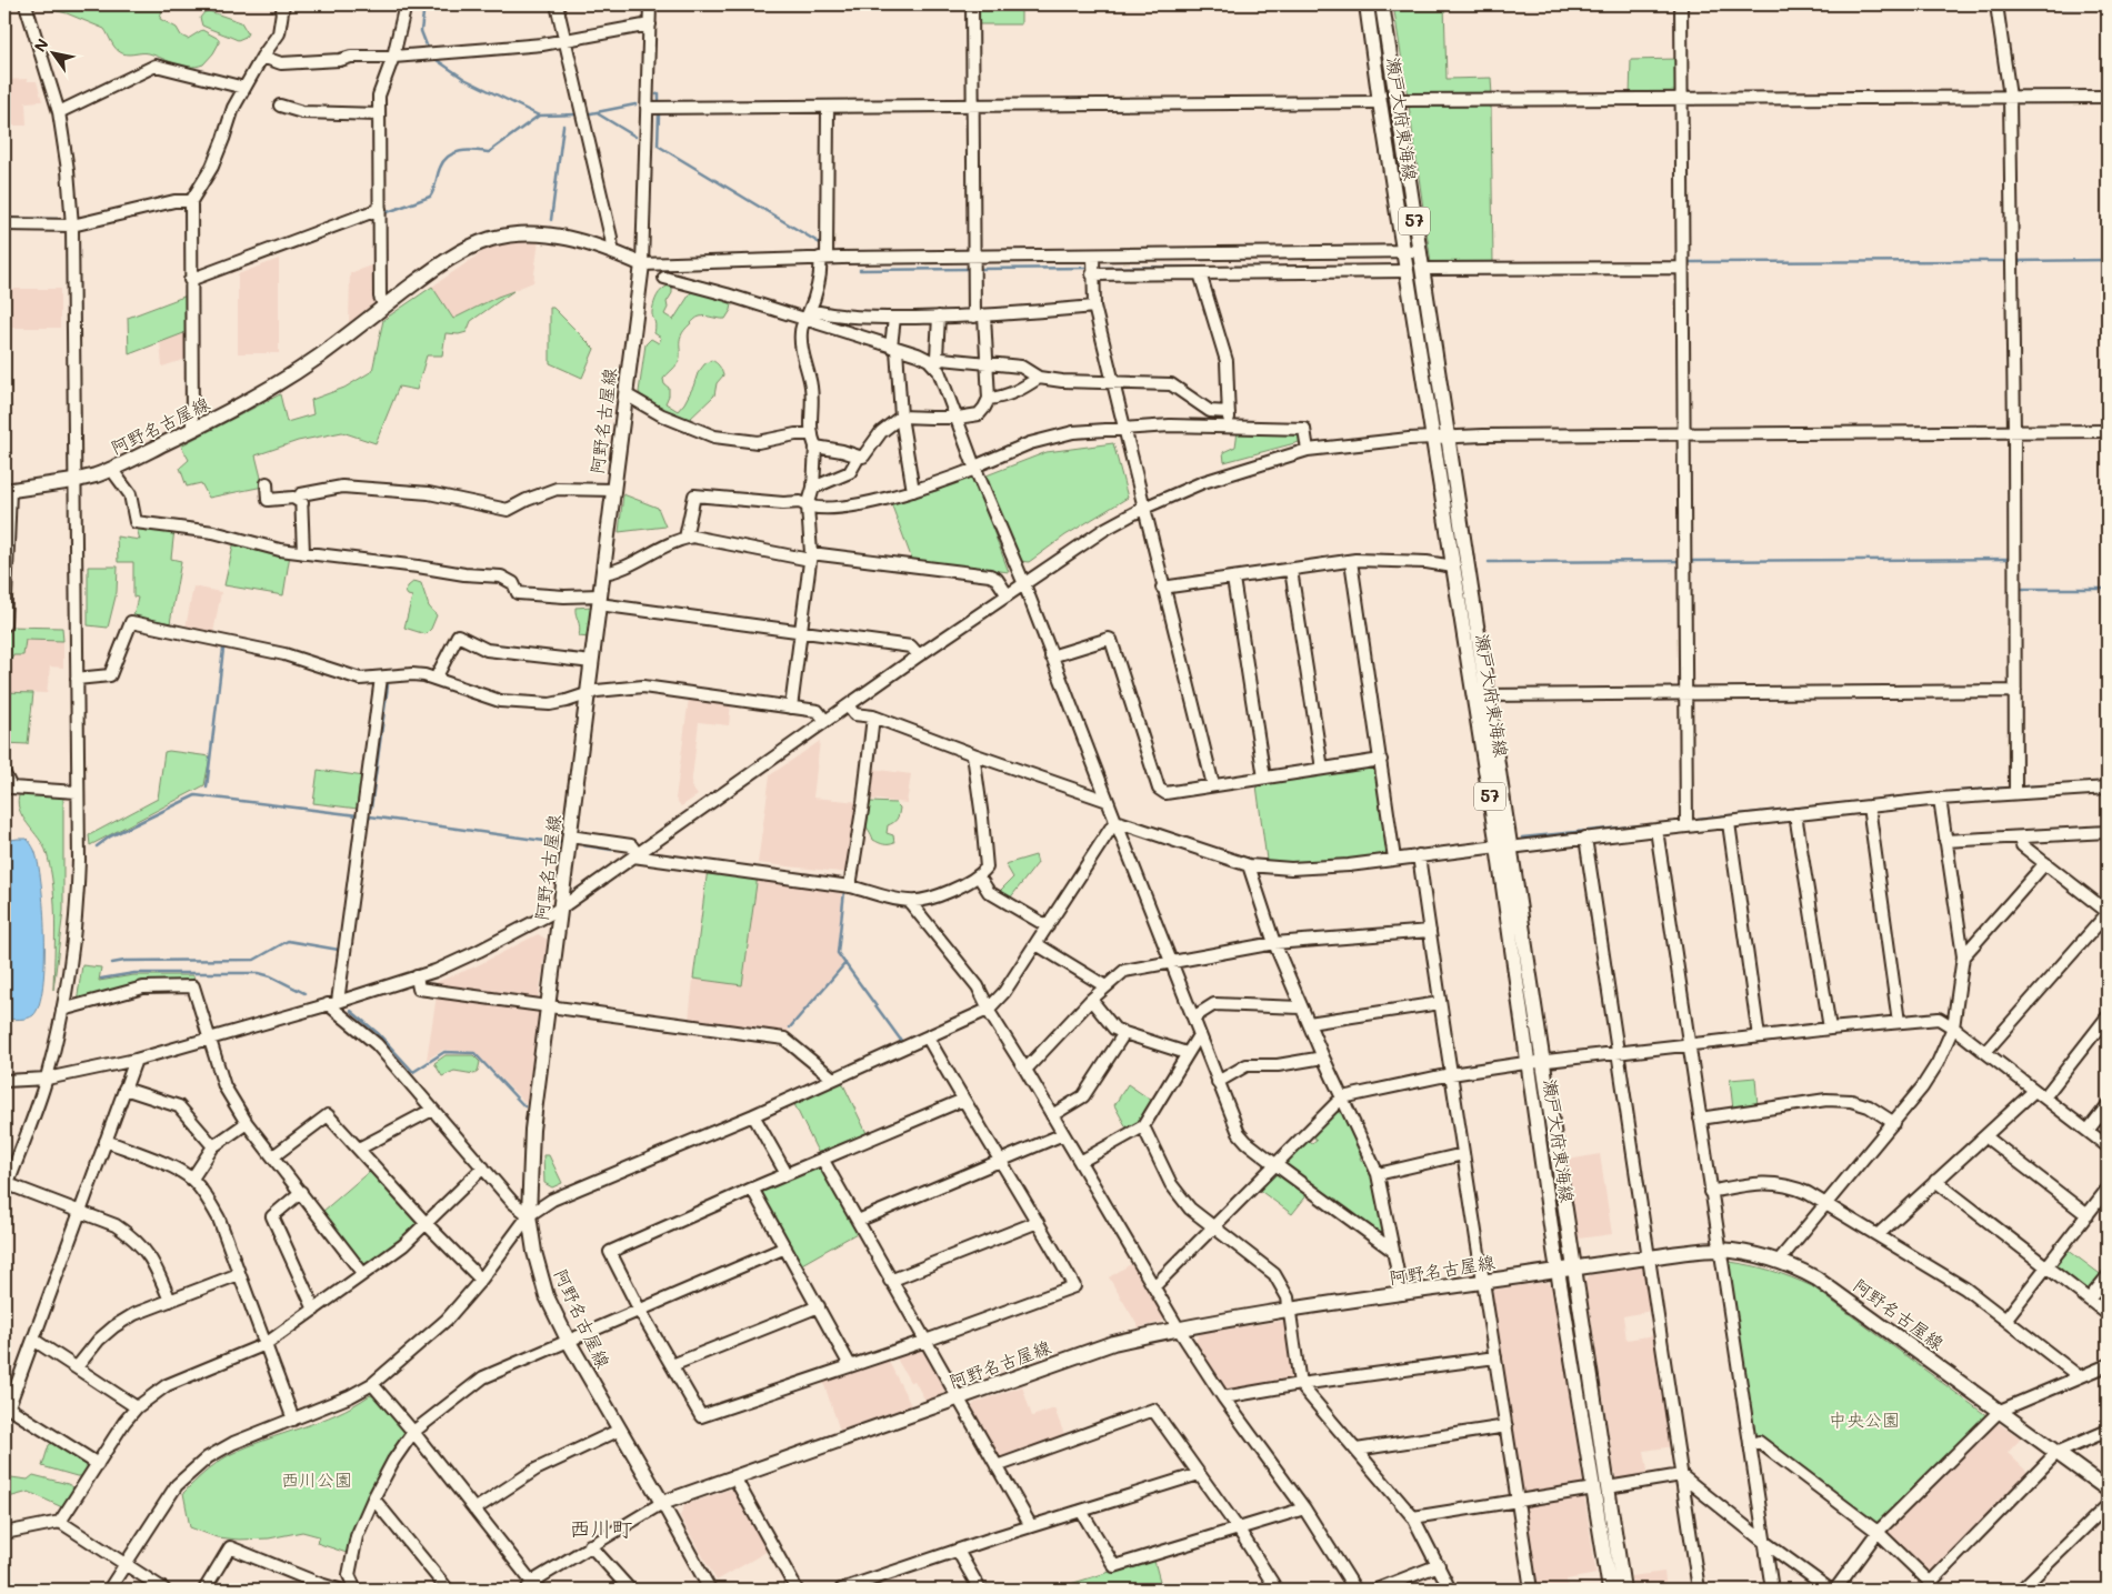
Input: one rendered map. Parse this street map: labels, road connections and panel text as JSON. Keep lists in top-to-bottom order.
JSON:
{
  "streets": {
    "main road": ["瀬戸大府東海線", "57", "阿野名古屋線"]
  },
  "crossings": [
    ["瀬戸大府東海線", "阿野名古屋線"]
  ],
  "districts": ["西川町"],
  "parks": ["中央公園", "西川公園"],
  "north": "top left"
}
